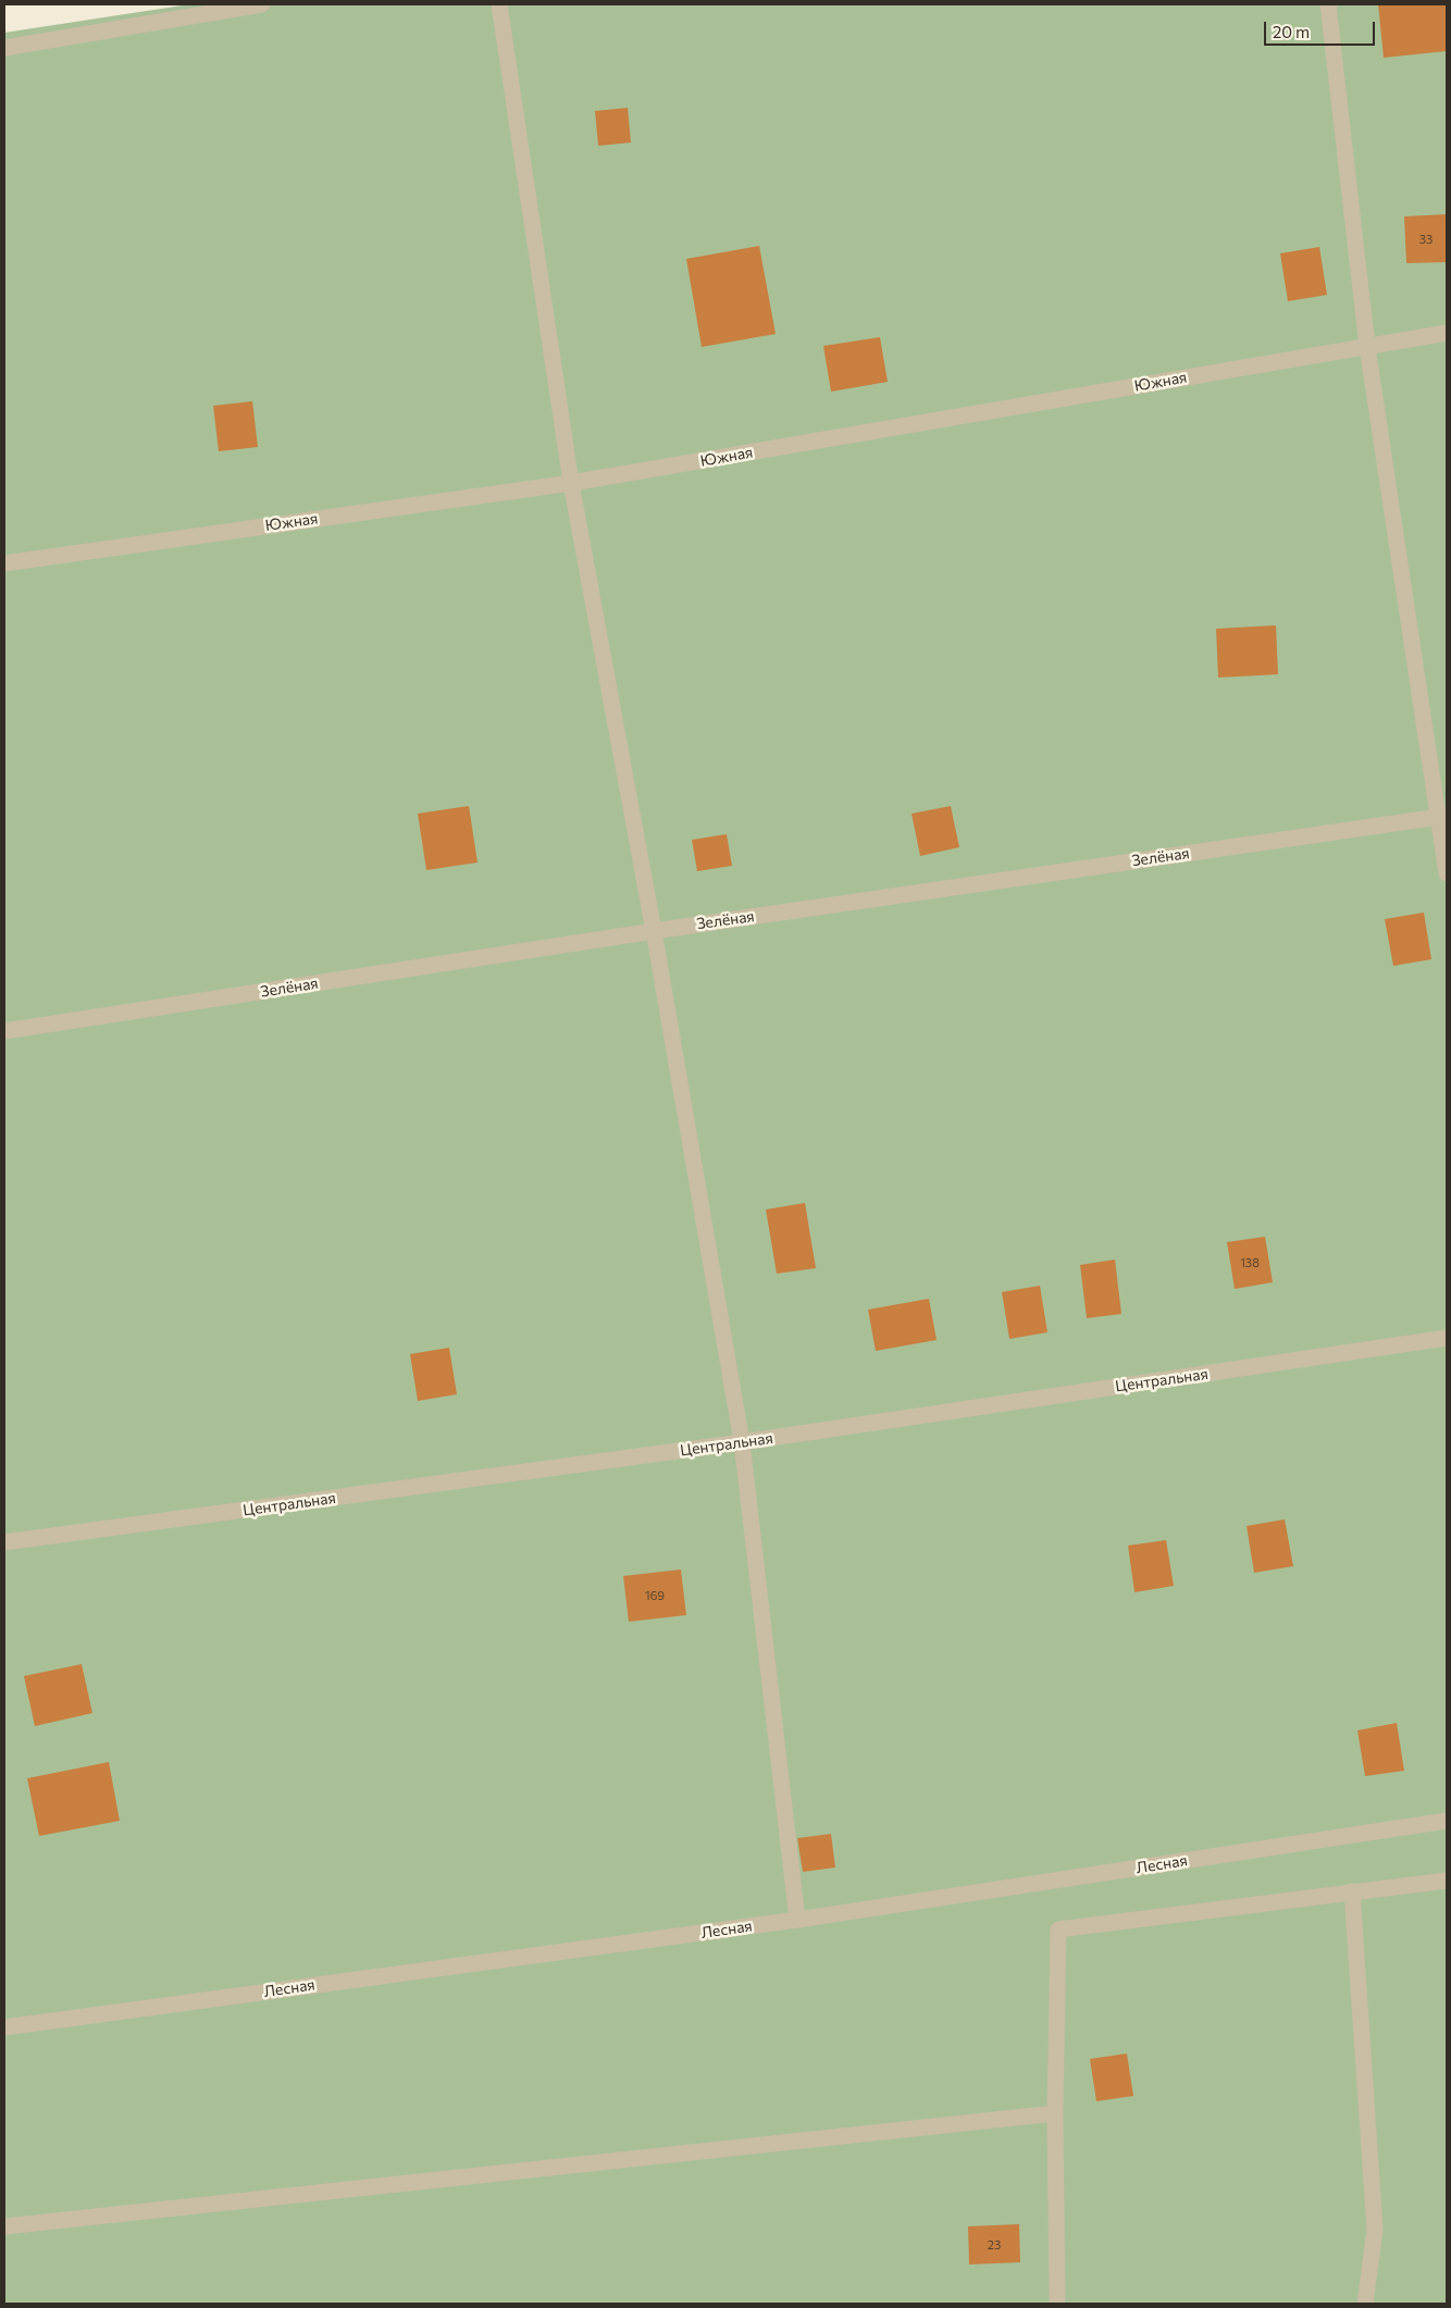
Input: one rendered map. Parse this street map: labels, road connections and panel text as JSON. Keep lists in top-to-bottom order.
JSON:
{
  "streets": {
    "lane": [
      "Южная",
      "Зелёная",
      "Центральная",
      "Лесная"
    ]
  },
  "house_numbers": [
    "33",
    "138",
    "169",
    "23"
  ],
  "scale_bar": "20 m"
}
